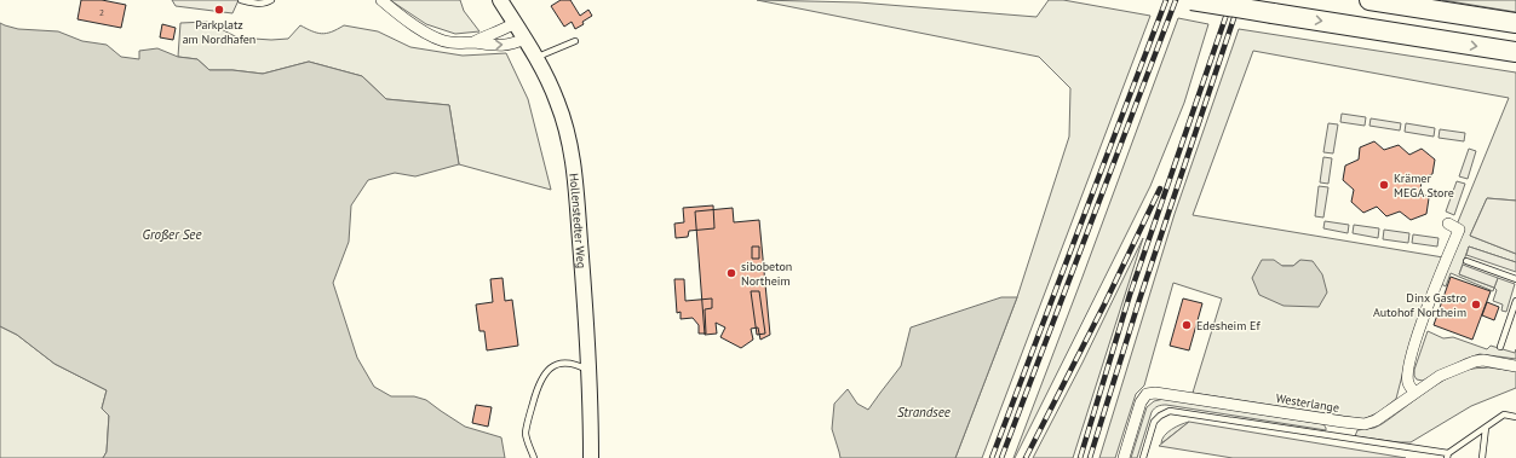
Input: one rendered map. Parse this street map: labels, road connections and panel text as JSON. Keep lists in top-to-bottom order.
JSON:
{
  "streets": {
    "main road": ["Hollenstedter Weg"],
    "street": ["Westerlange"]
  },
  "water": ["Großer See", "Strandsee"],
  "places": [
    "Parkplatz am Nordhafen",
    "Krämer MEGA Store",
    "sibobeton Northeim",
    "Dinx Gastro Autohof Northeim",
    "Edesheim Ef"
  ],
  "house_numbers": ["2"]
}
